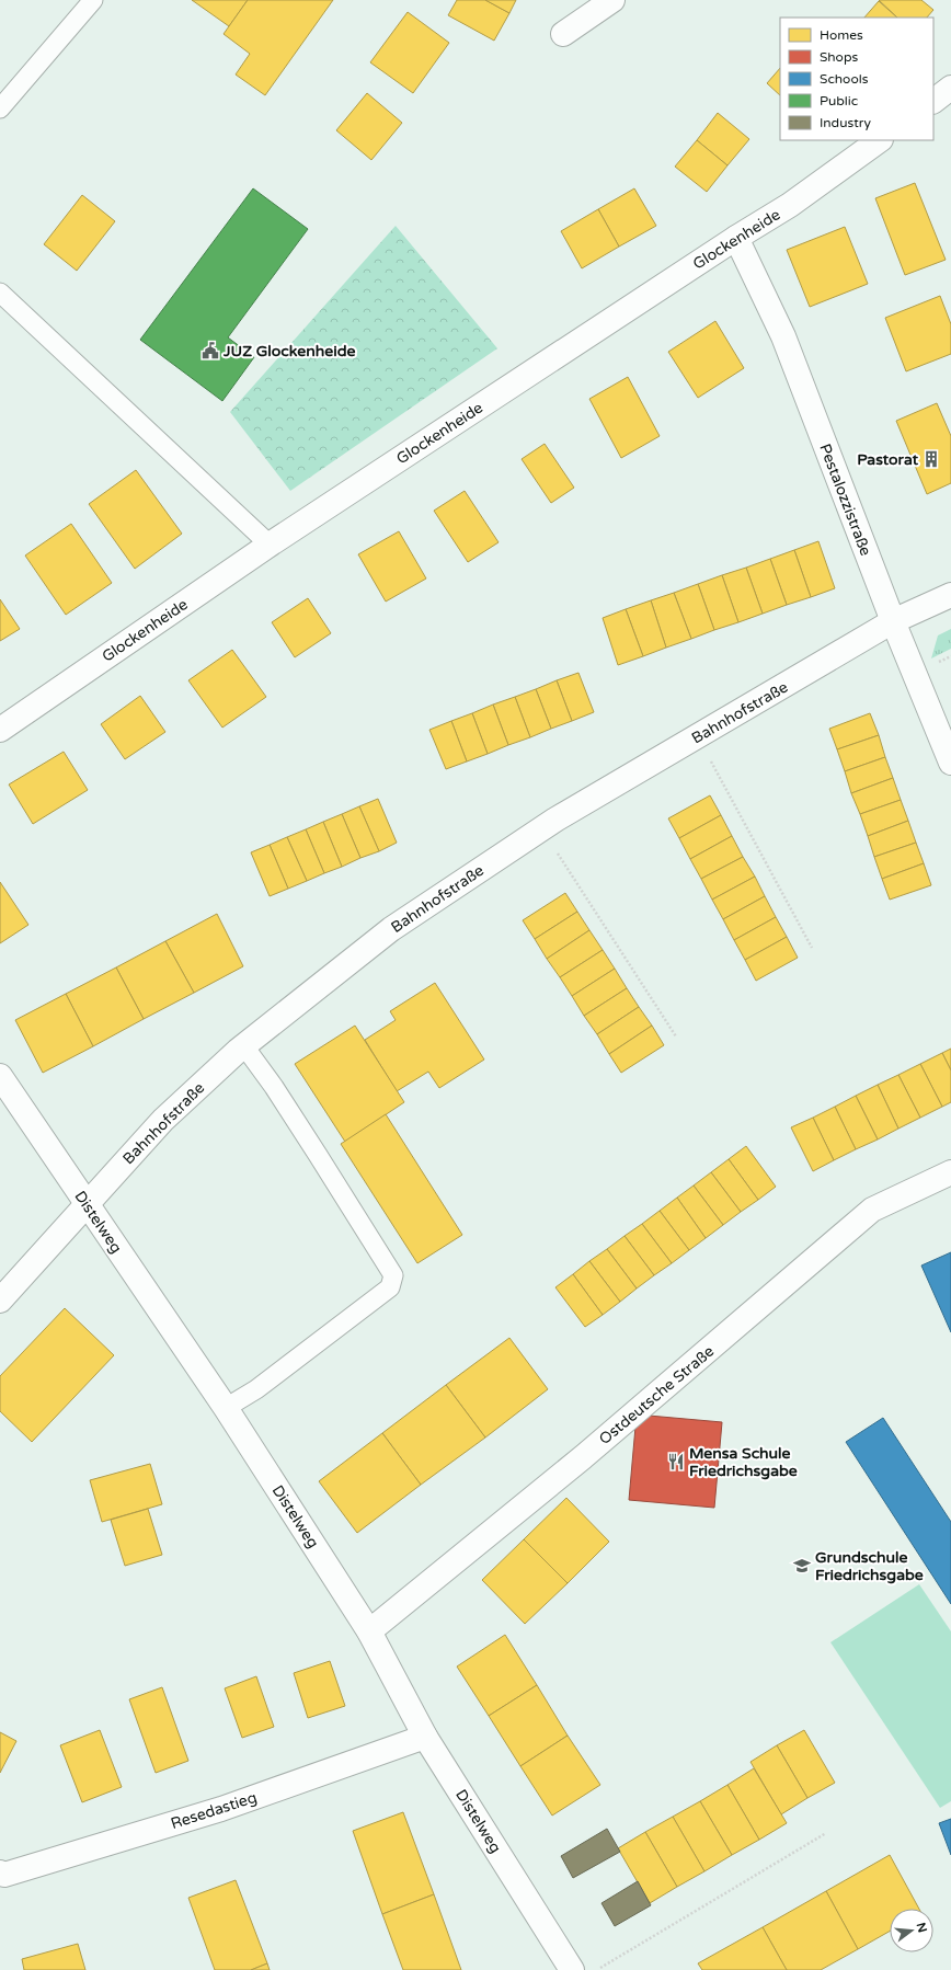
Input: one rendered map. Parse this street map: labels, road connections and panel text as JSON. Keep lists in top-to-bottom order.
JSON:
{
  "streets": {
    "street": [
      "Glockenheide",
      "Pestalozzistraße",
      "Bahnhofstraße",
      "Distelweg",
      "Ostdeutsche Straße",
      "Resedastieg"
    ]
  },
  "crossings": [
    ["Glockenheide", "Pestalozzistraße"],
    ["Pestalozzistraße", "Bahnhofstraße"],
    ["Bahnhofstraße", "Distelweg"],
    ["Distelweg", "Ostdeutsche Straße"],
    ["Distelweg", "Resedastieg"]
  ],
  "places": {
    "public building": ["JUZ Glockenheide"],
    "building": ["Pastorat"],
    "restaurant": ["Mensa Schule Friedrichsgabe"],
    "school or university": ["Grundschule Friedrichsgabe"]
  },
  "legend": [
    "Homes",
    "Shops",
    "Schools",
    "Public",
    "Industry"
  ],
  "north": "right"
}
